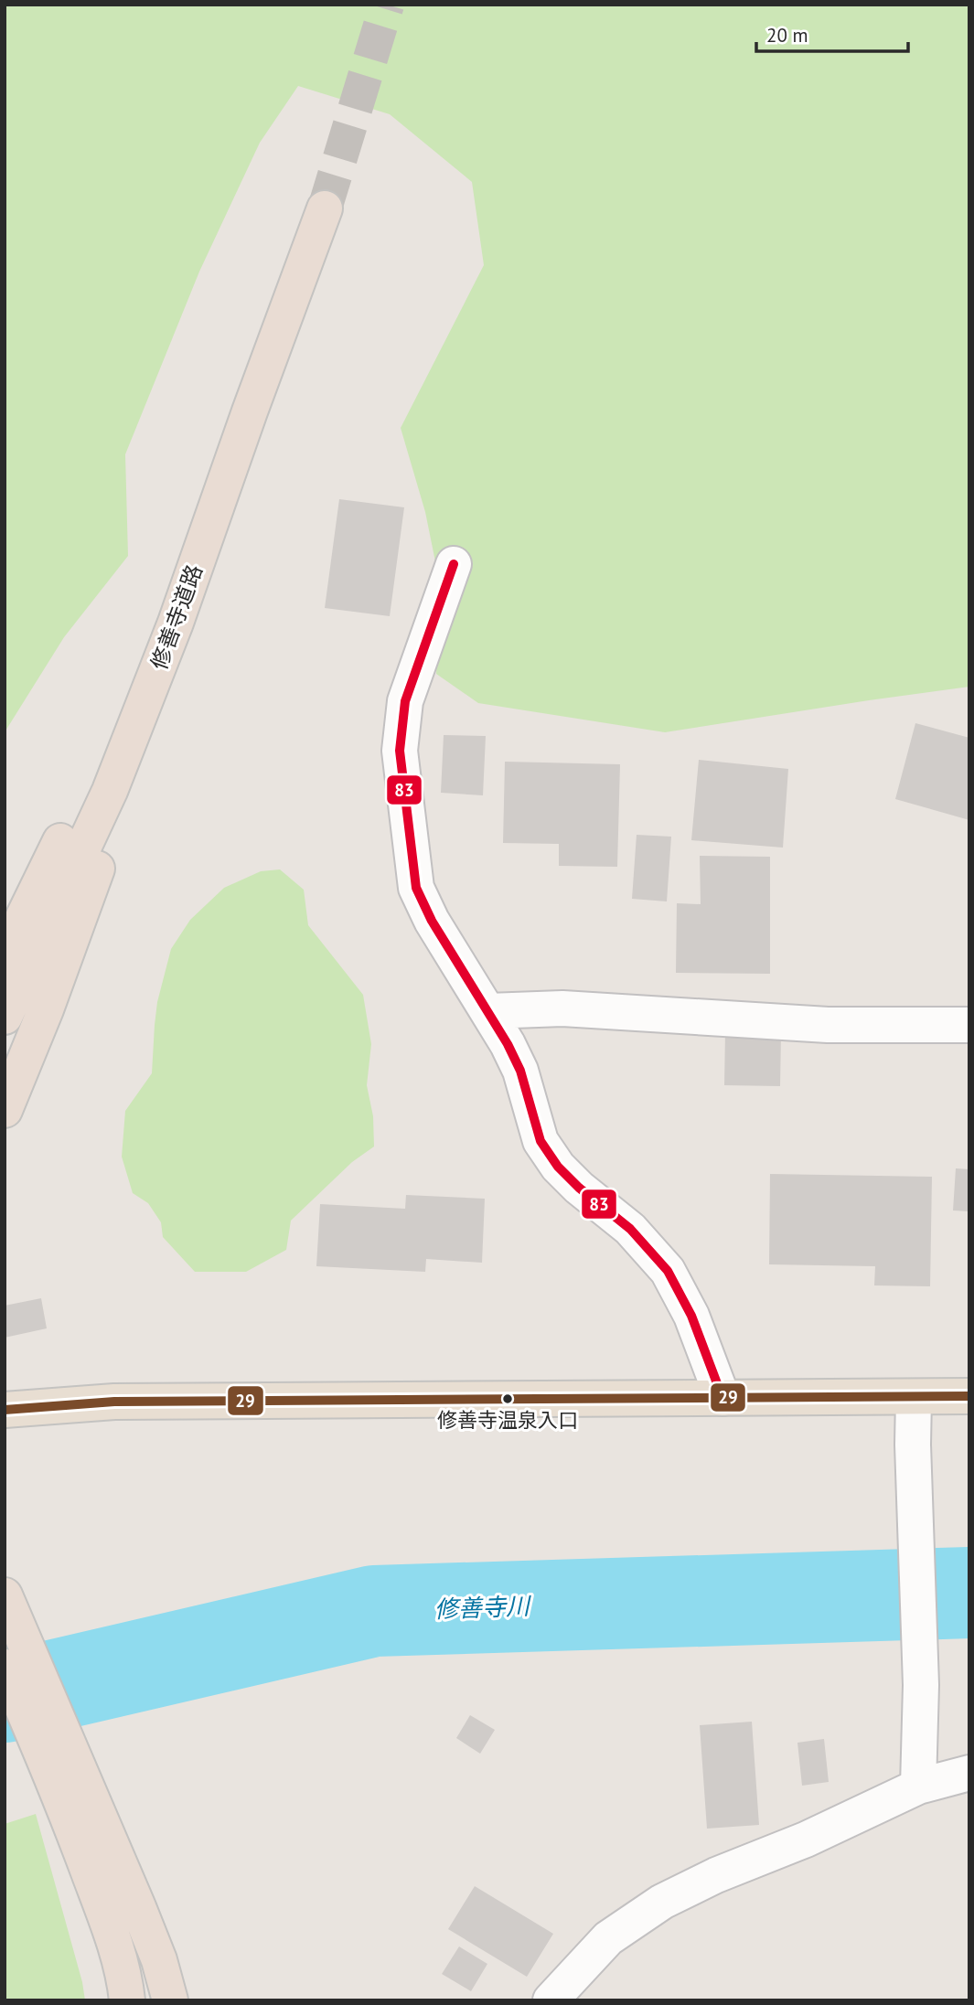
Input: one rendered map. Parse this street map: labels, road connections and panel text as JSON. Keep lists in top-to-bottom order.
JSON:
{
  "streets": {
    "highway": ["修善寺道路"]
  },
  "water": ["修善寺川"],
  "places": ["修善寺温泉入口"],
  "lines": ["transit line 83", "transit line 29"],
  "scale_bar": "20 m"
}
